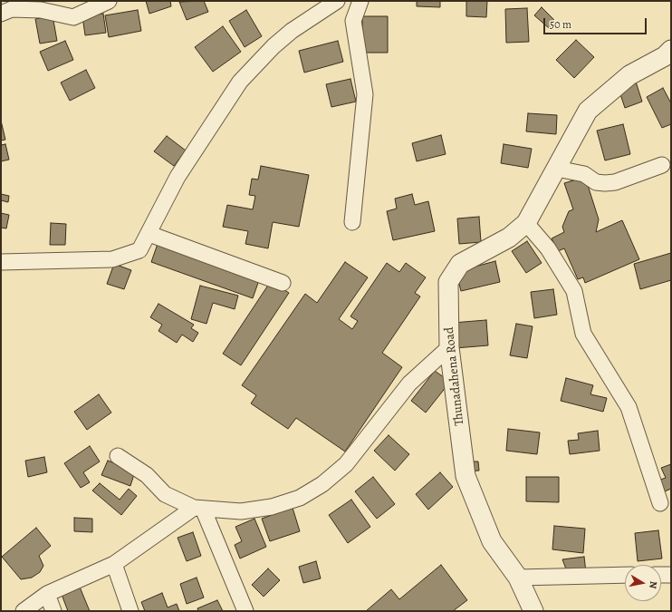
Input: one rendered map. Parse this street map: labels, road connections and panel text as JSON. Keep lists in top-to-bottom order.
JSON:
{
  "streets": {
    "street": ["Thunadahena Road"]
  },
  "scale_bar": "50 m",
  "north": "right"
}
